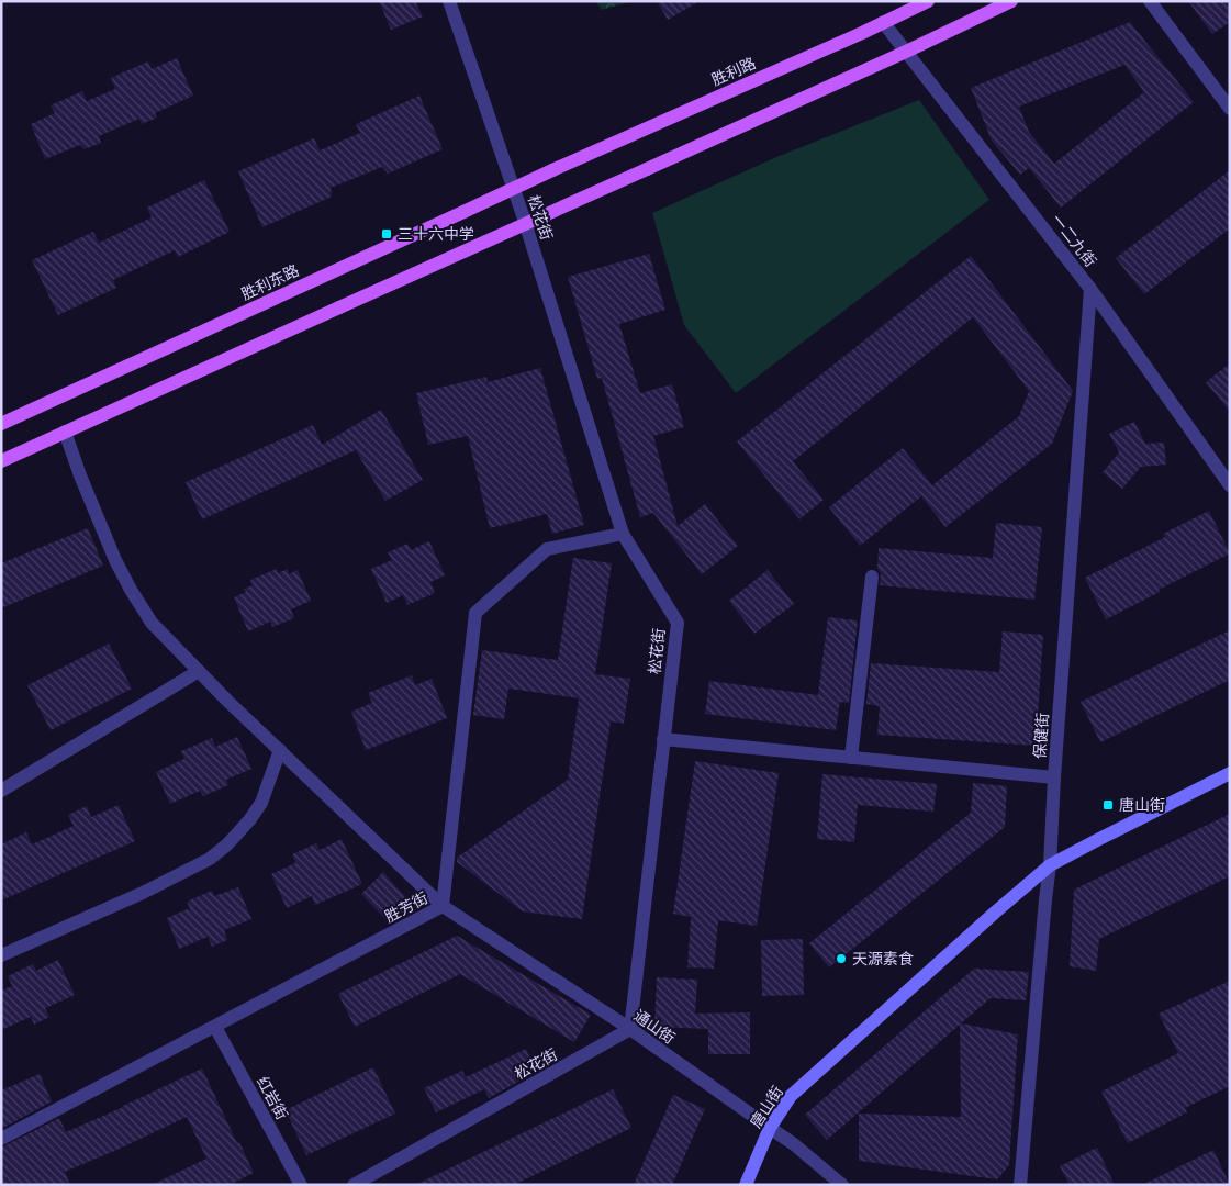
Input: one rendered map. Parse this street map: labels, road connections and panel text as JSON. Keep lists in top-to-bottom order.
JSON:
{
  "streets": {
    "main road": ["胜利路", "胜利东路", "唐山街"],
    "street": [
      "松花街",
      "一二九街",
      "保健街",
      "胜芳街",
      "通山街",
      "红岩街"
    ]
  },
  "crossings": [
    ["胜利路", "一二九街"],
    ["胜利路", "胜利东路"],
    ["松花街", "胜芳街"],
    ["松花街", "通山街"],
    ["一二九街", "保健街"],
    ["保健街", "唐山街"],
    ["胜芳街", "通山街"],
    ["胜芳街", "红岩街"],
    ["通山街", "唐山街"]
  ],
  "places": {
    "transit": ["三十六中学", "唐山街"],
    "other": ["天源素食"]
  }
}
